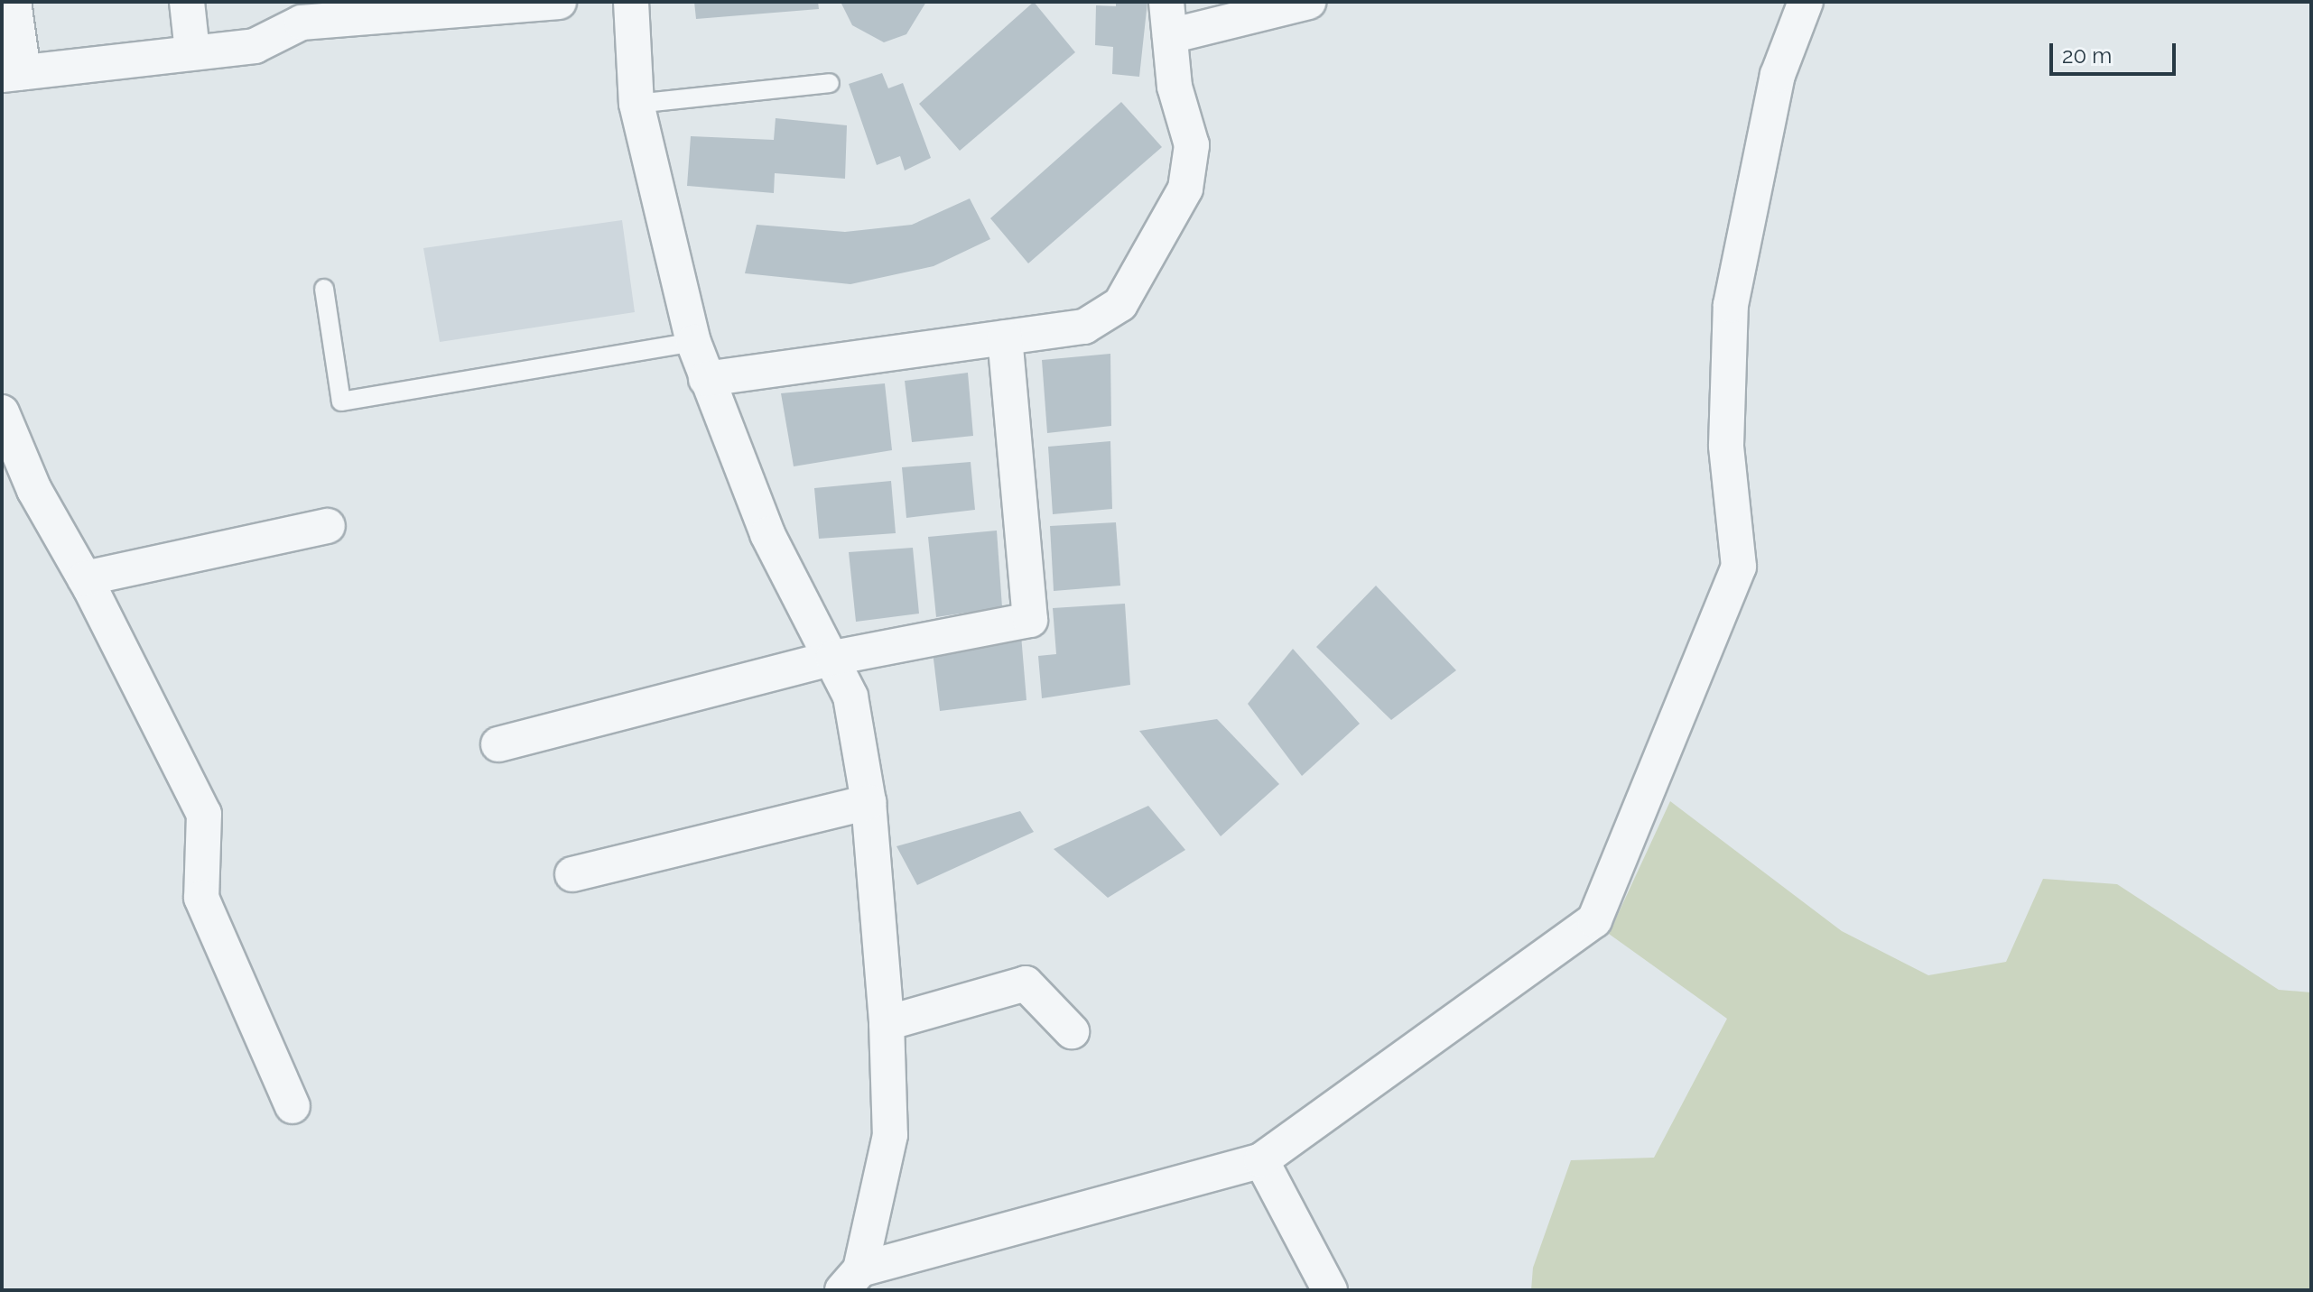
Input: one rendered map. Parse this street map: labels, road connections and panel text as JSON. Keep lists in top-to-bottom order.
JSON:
{
  "scale_bar": "20 m"
}
